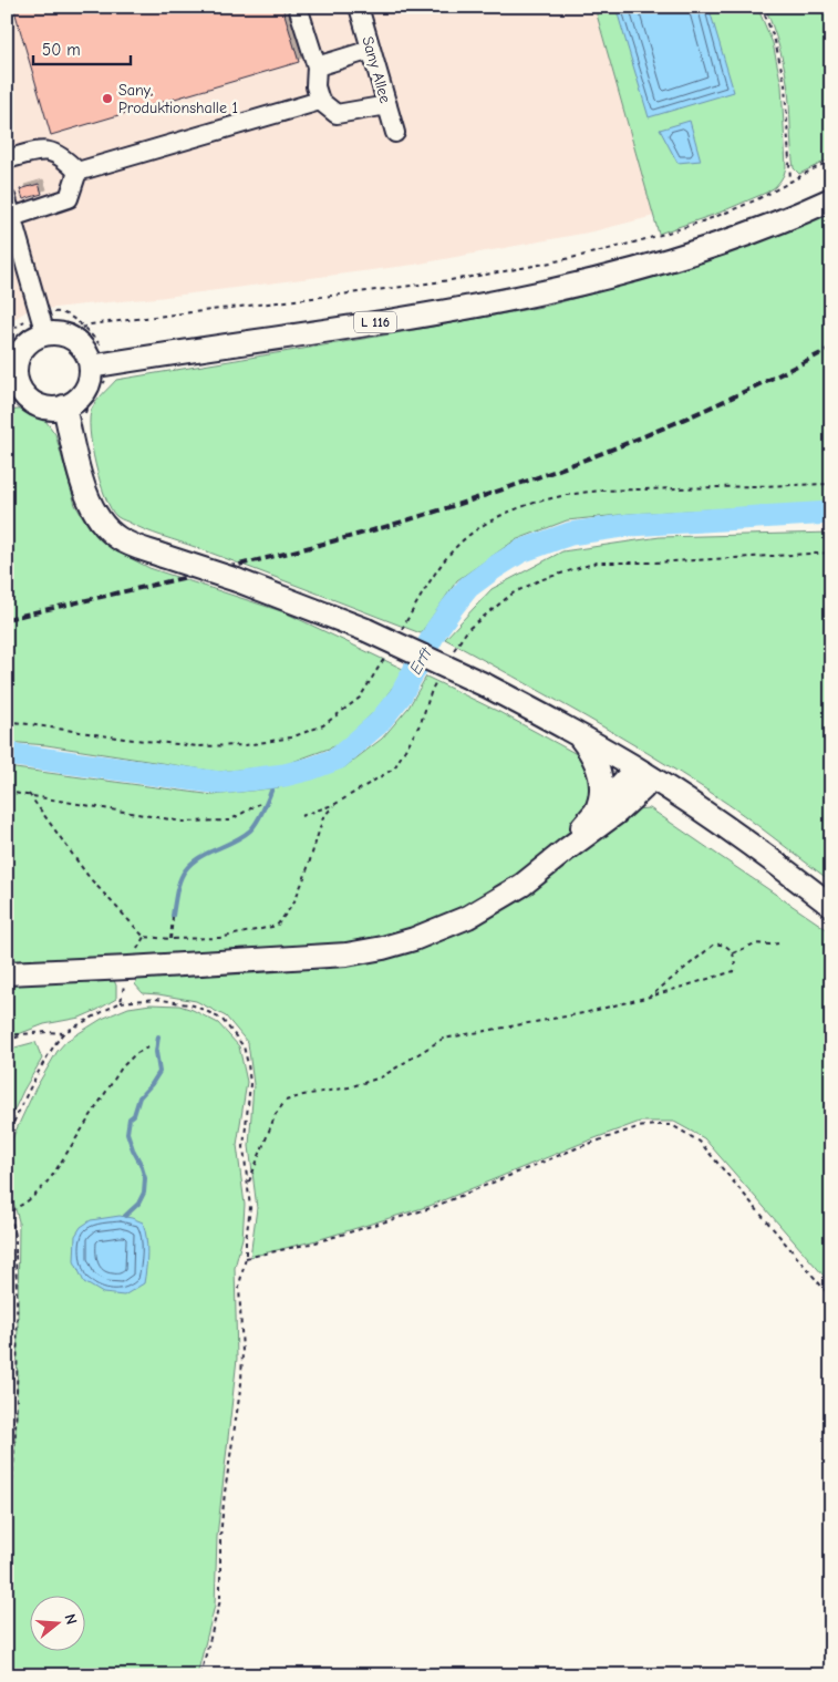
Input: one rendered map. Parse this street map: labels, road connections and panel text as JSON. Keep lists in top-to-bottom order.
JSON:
{
  "streets": {
    "main road": ["L 116"],
    "street": ["Sany Allee"]
  },
  "water": ["Erft"],
  "places": ["Sany, Produktionshalle 1"],
  "scale_bar": "50 m",
  "north": "right"
}
